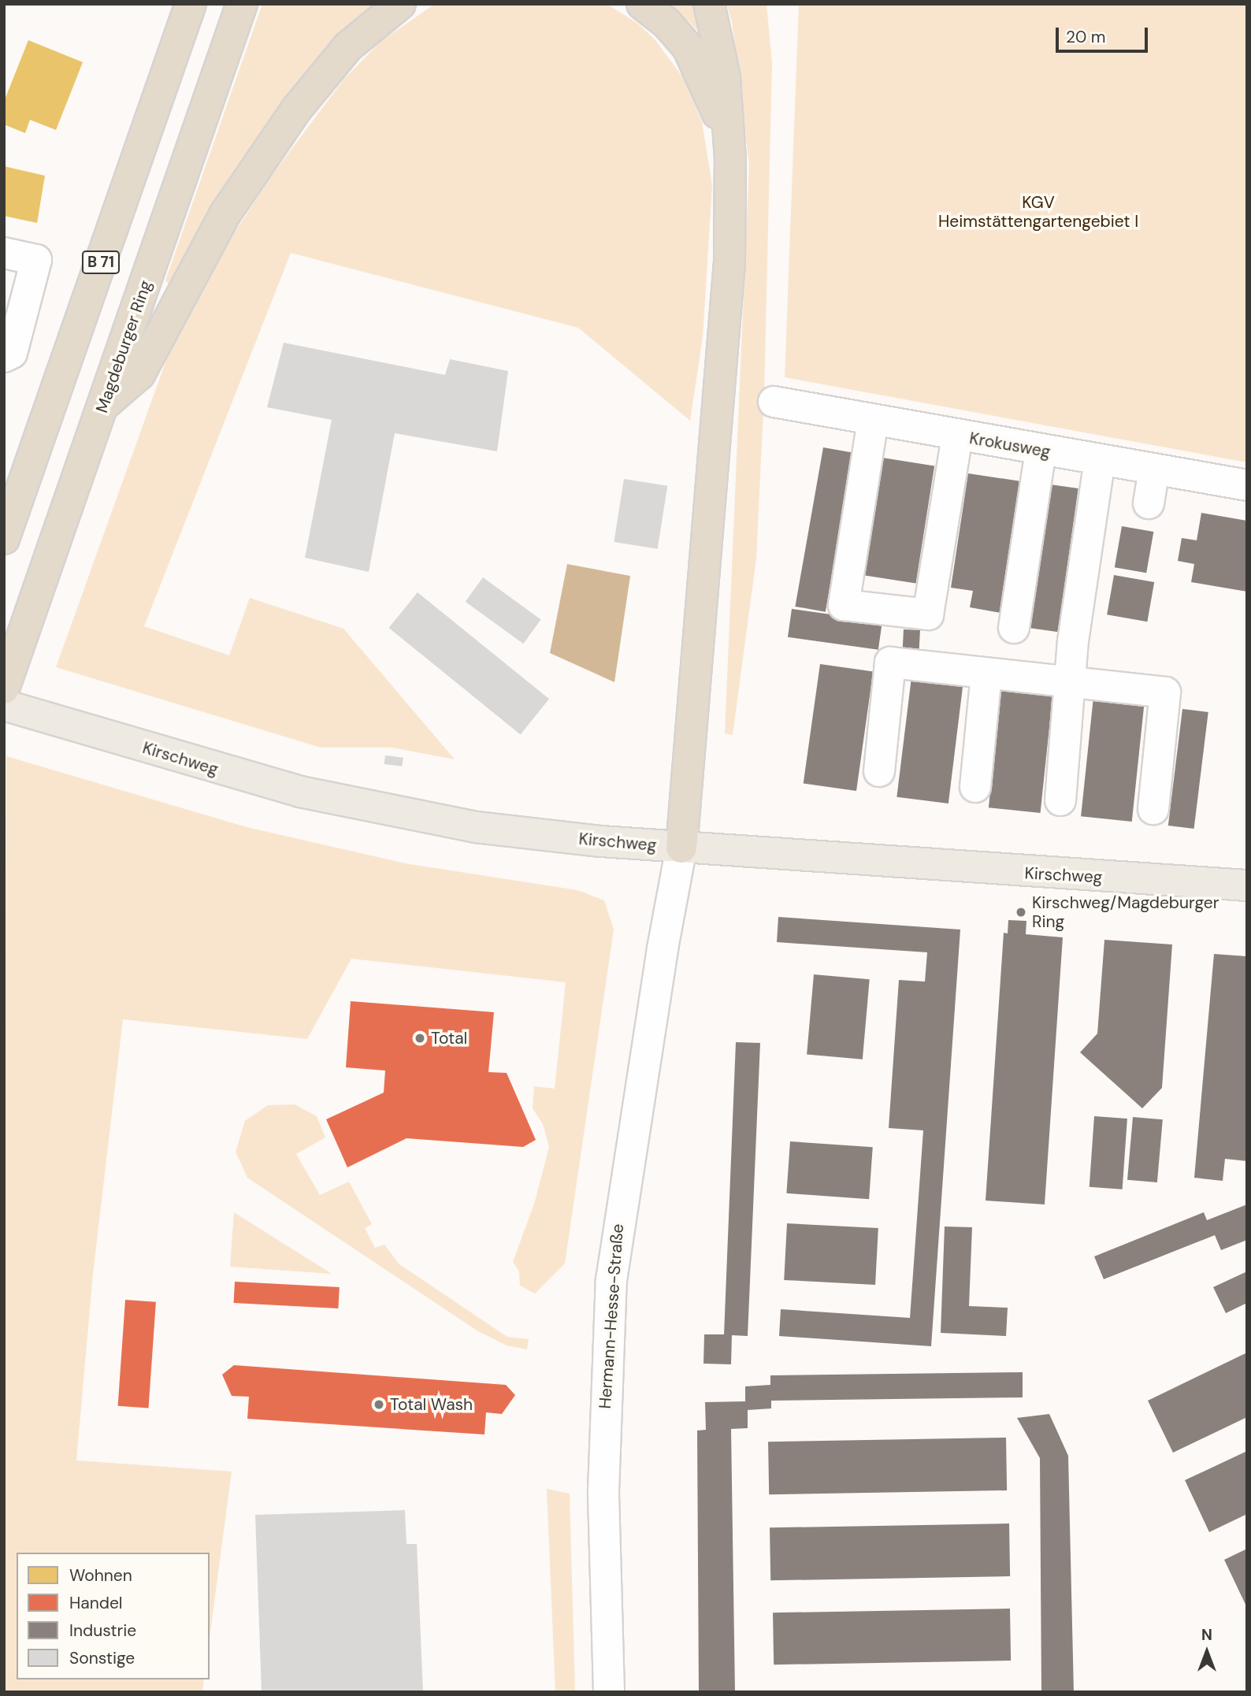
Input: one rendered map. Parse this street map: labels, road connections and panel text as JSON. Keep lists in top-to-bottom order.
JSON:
{
  "streets": {
    "highway": ["B 71", "Magdeburger Ring"],
    "main road": ["Kirschweg"],
    "street": ["Krokusweg", "Hermann-Hesse-Straße"]
  },
  "crossings": [
    ["Kirschweg", "Hermann-Hesse-Straße"]
  ],
  "parks": ["KGV Heimstättengartengebiet I"],
  "places": ["Kirschweg/Magdeburger Ring", "Total", "Total Wash"],
  "legend": [
    "Wohnen",
    "Handel",
    "Industrie",
    "Sonstige"
  ],
  "scale_bar": "20 m",
  "north": "top"
}
